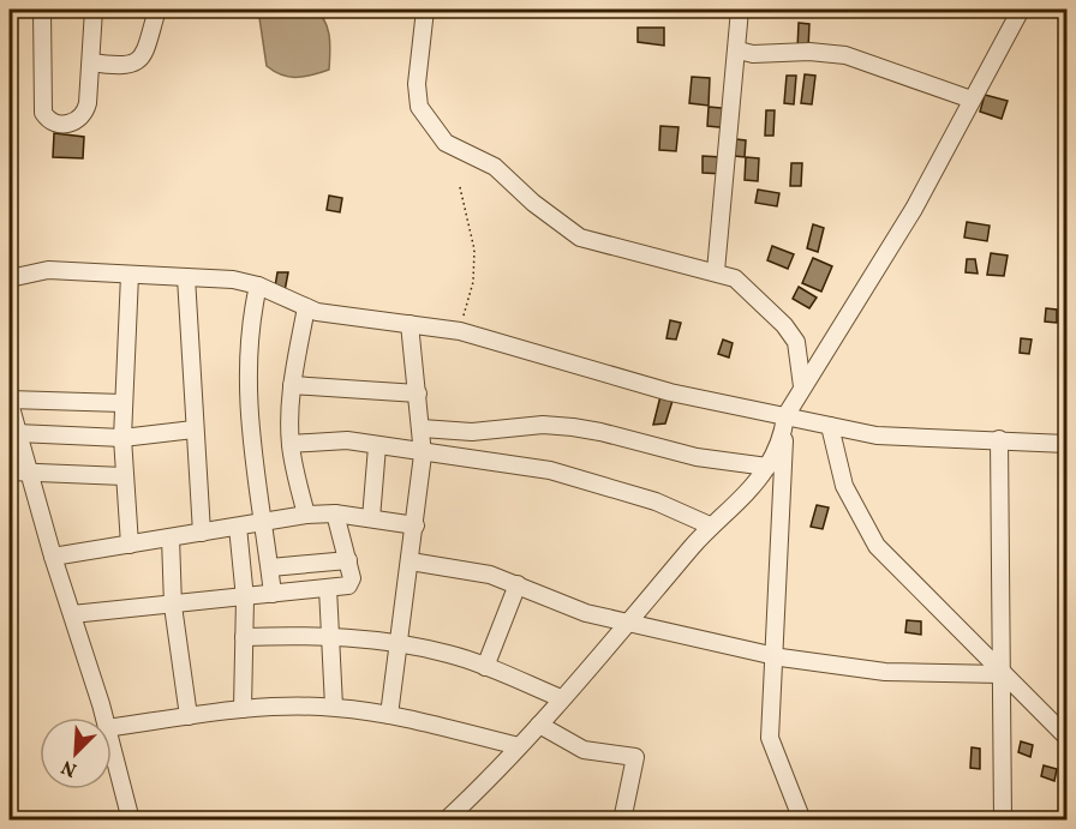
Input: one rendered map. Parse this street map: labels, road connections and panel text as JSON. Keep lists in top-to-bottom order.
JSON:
{
  "north": "bottom left"
}
